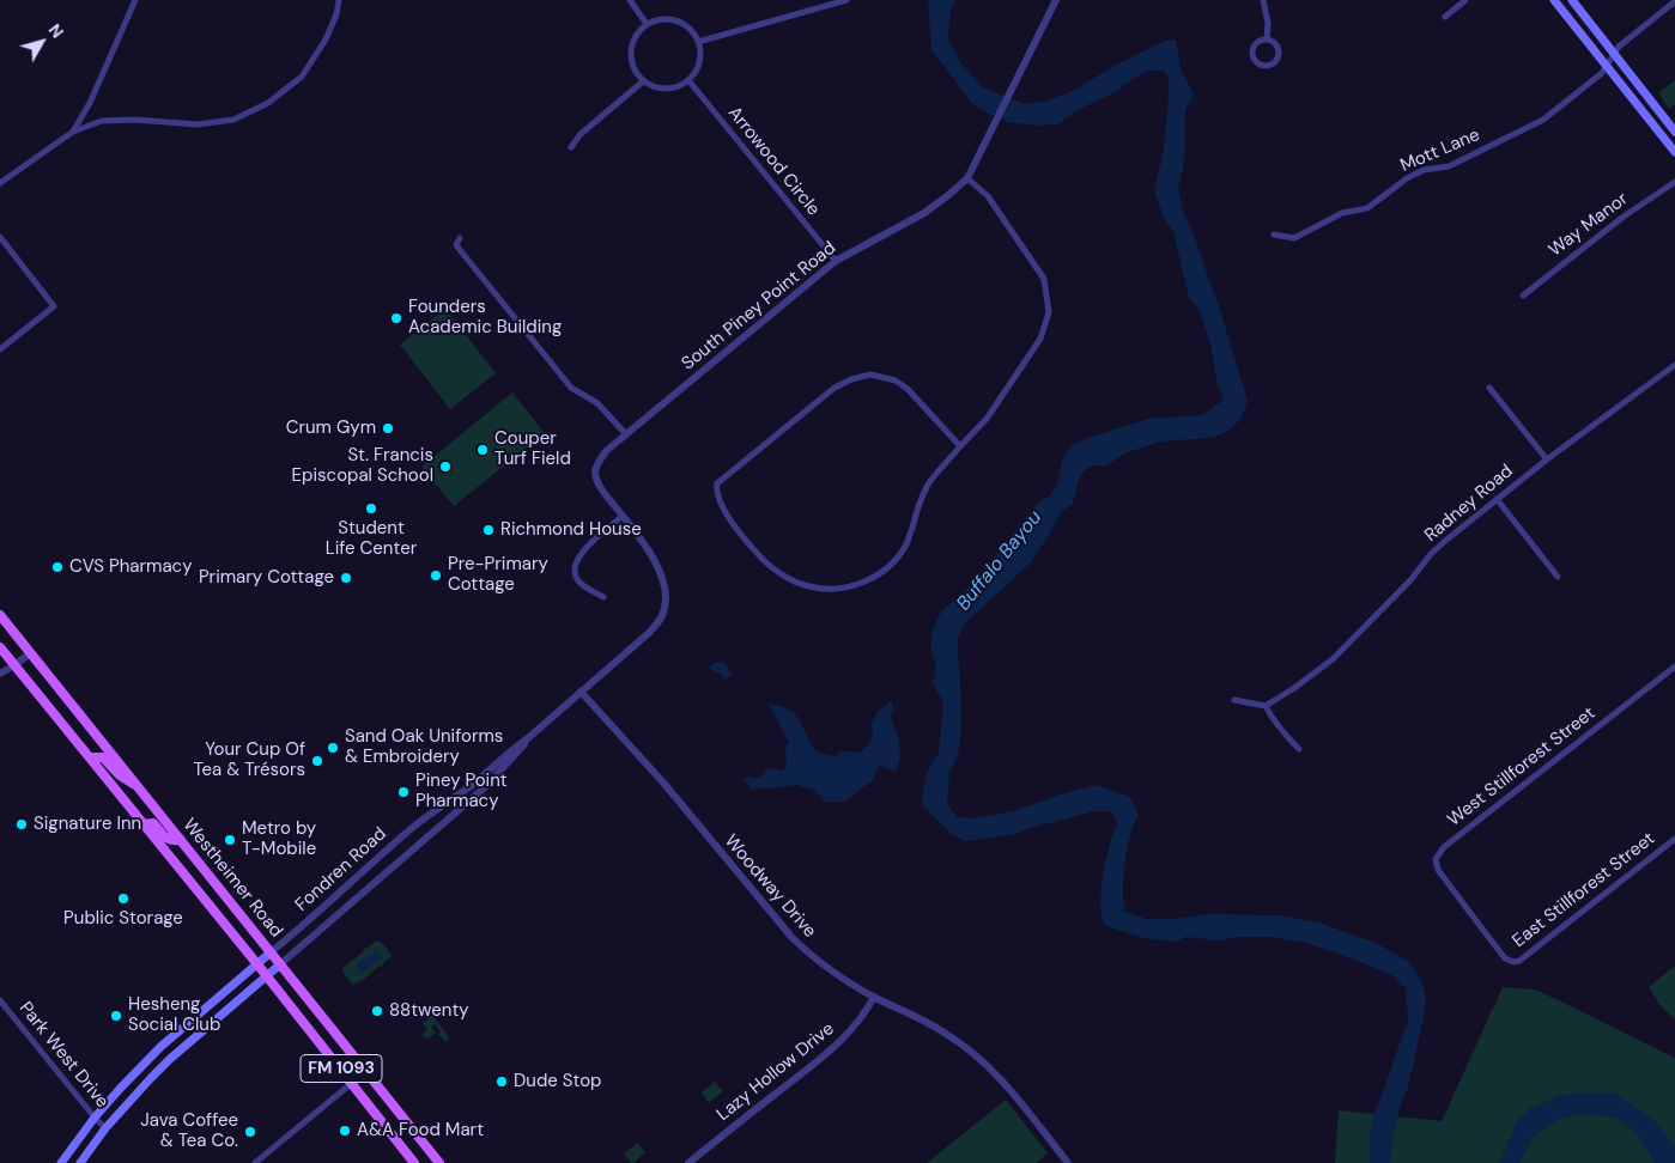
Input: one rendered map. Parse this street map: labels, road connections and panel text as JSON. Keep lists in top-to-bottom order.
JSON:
{
  "streets": {
    "main road": ["Fondren Road", "Westheimer Road", "FM 1093"],
    "street": [
      "Mott Lane",
      "Arrowood Circle",
      "Way Manor",
      "South Piney Point Road",
      "Radney Road",
      "West Stillforest Street",
      "Woodway Drive",
      "East Stillforest Street",
      "Park West Drive",
      "Lazy Hollow Drive"
    ]
  },
  "crossings": [
    ["Arrowood Circle", "South Piney Point Road"],
    ["South Piney Point Road", "Fondren Road"],
    ["West Stillforest Street", "East Stillforest Street"],
    ["Fondren Road", "Westheimer Road"],
    ["Fondren Road", "Woodway Drive"],
    ["Fondren Road", "Park West Drive"],
    ["Woodway Drive", "Lazy Hollow Drive"]
  ],
  "water": ["Buffalo Bayou"],
  "places": [
    "Founders Academic Building",
    "Crum Gym",
    "Couper Turf Field",
    "St. Francis Episcopal School",
    "Student Life Center",
    "Richmond House",
    "CVS Pharmacy",
    "Pre-Primary Cottage",
    "Primary Cottage",
    "Sand Oak Uniforms & Embroidery",
    "Your Cup Of Tea & Trésors",
    "Piney Point Pharmacy",
    "Signature Inn",
    "Metro by T-Mobile",
    "Public Storage",
    "88twenty",
    "Hesheng Social Club",
    "Dude Stop",
    "A&A Food Mart",
    "Java Coffee & Tea Co."
  ],
  "north": "top right"
}
